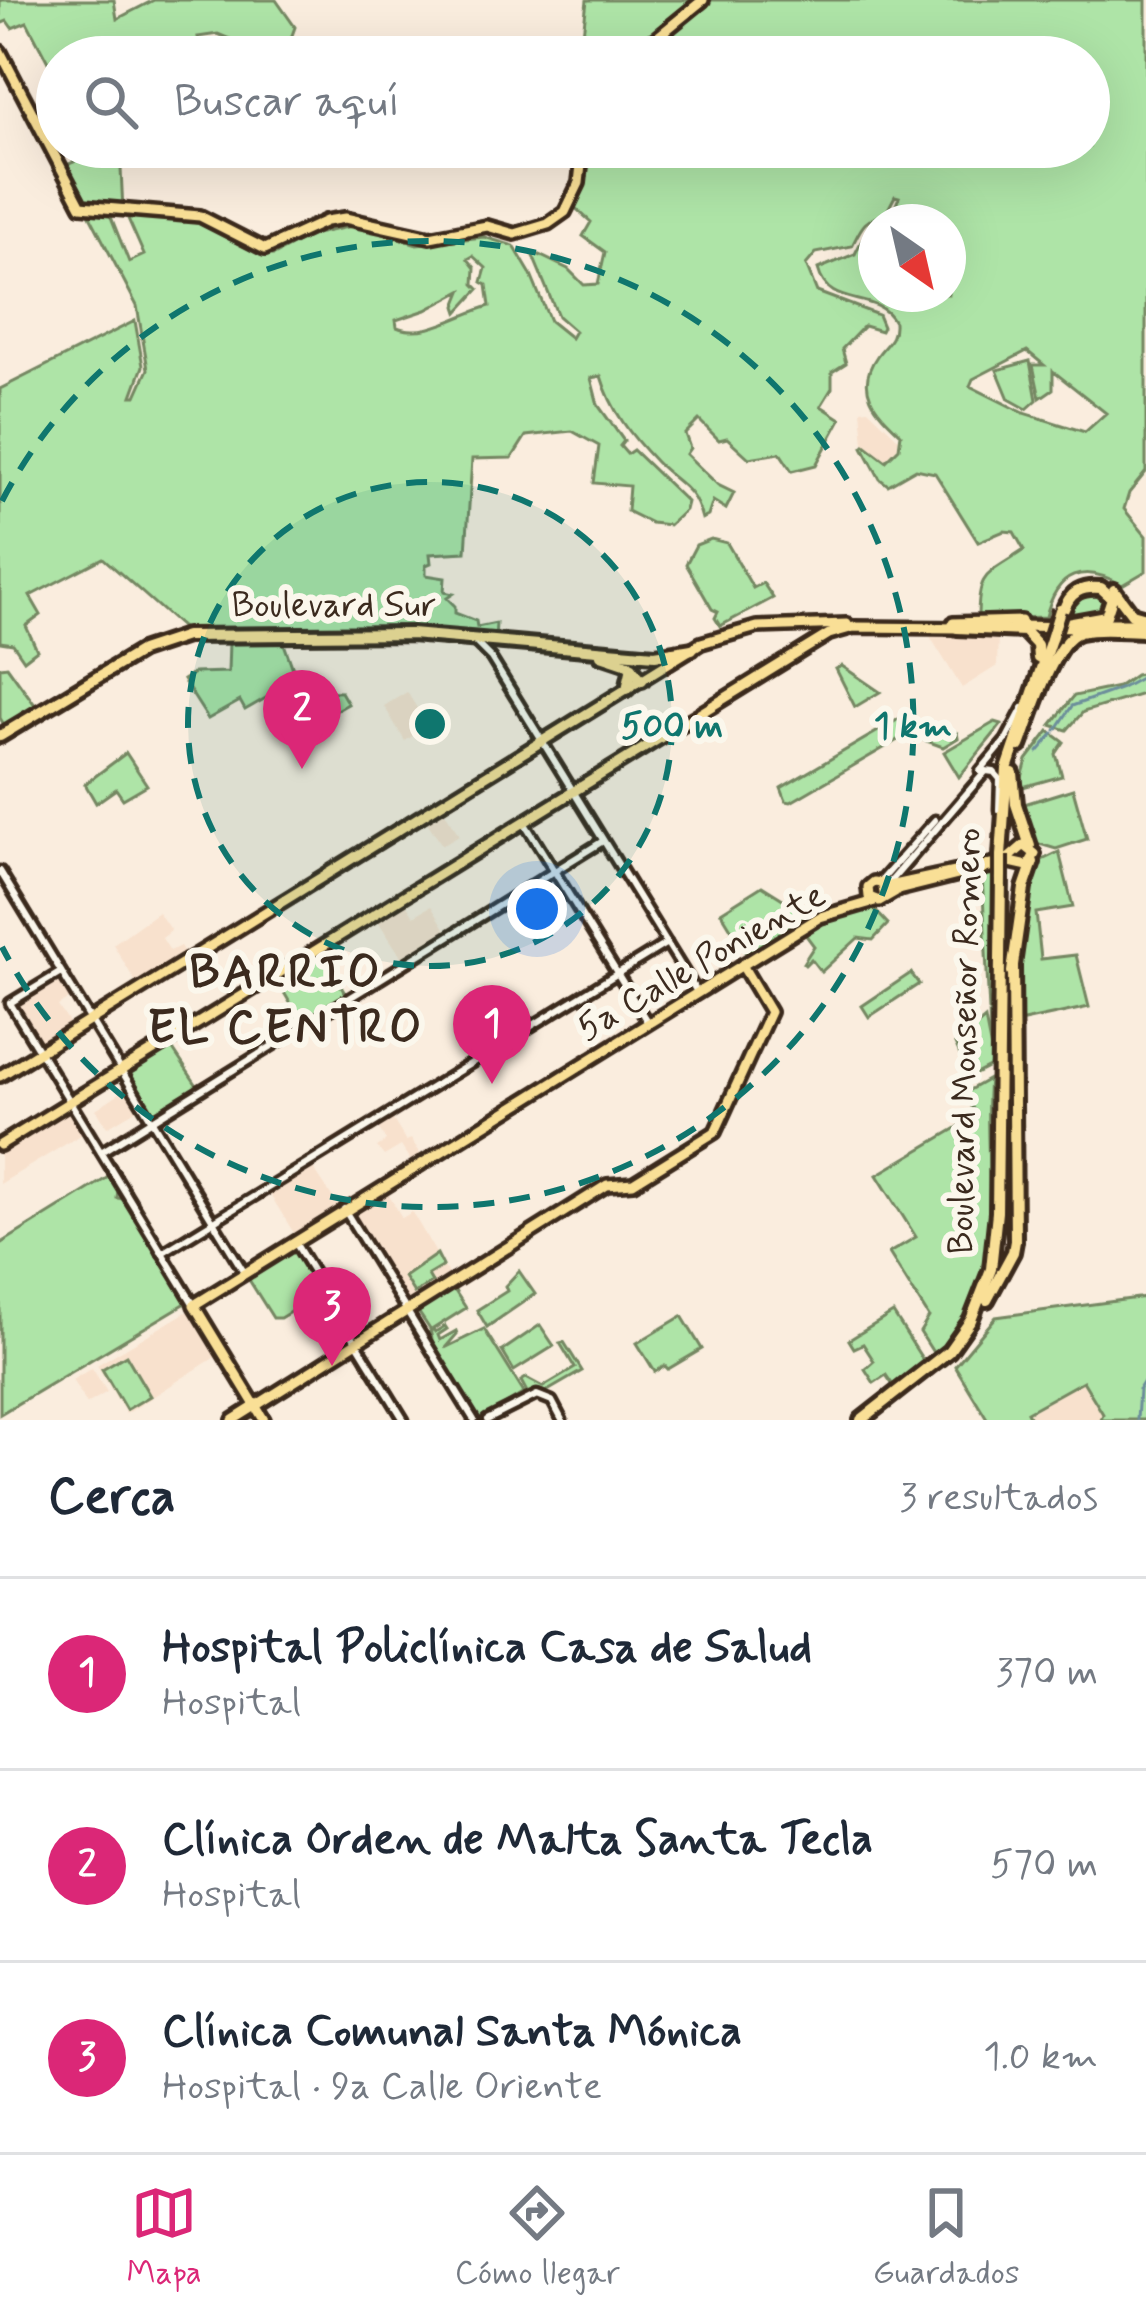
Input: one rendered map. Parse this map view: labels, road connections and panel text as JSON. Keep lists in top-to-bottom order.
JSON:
{
  "streets": {
    "highway": ["Boulevard Sur", "Boulevard Monseñor Romero"],
    "main road": ["5a Calle Poniente"]
  },
  "districts": ["BARRIO EL CENTRO"],
  "north": "bottom right",
  "page": {
    "search": "Buscar aquí",
    "pins": ["2", "1", "3"],
    "heading": ["Cerca", "3 resultados"],
    "list": [
      {
        "mark": "1",
        "name": "Hospital Policlínica Casa de Salud",
        "note": "Hospital",
        "value": "370 m"
      },
      {
        "mark": "2",
        "name": "Clínica Orden de Malta Santa Tecla",
        "note": "Hospital",
        "value": "570 m"
      },
      {
        "mark": "3",
        "name": "Clínica Comunal Santa Mónica",
        "note": "Hospital · 9a Calle Oriente",
        "value": "1.0 km"
      }
    ],
    "nav": ["Mapa", "Cómo llegar", "Guardados"]
  },
  "rings": ["500 m", "1 km"]
}
